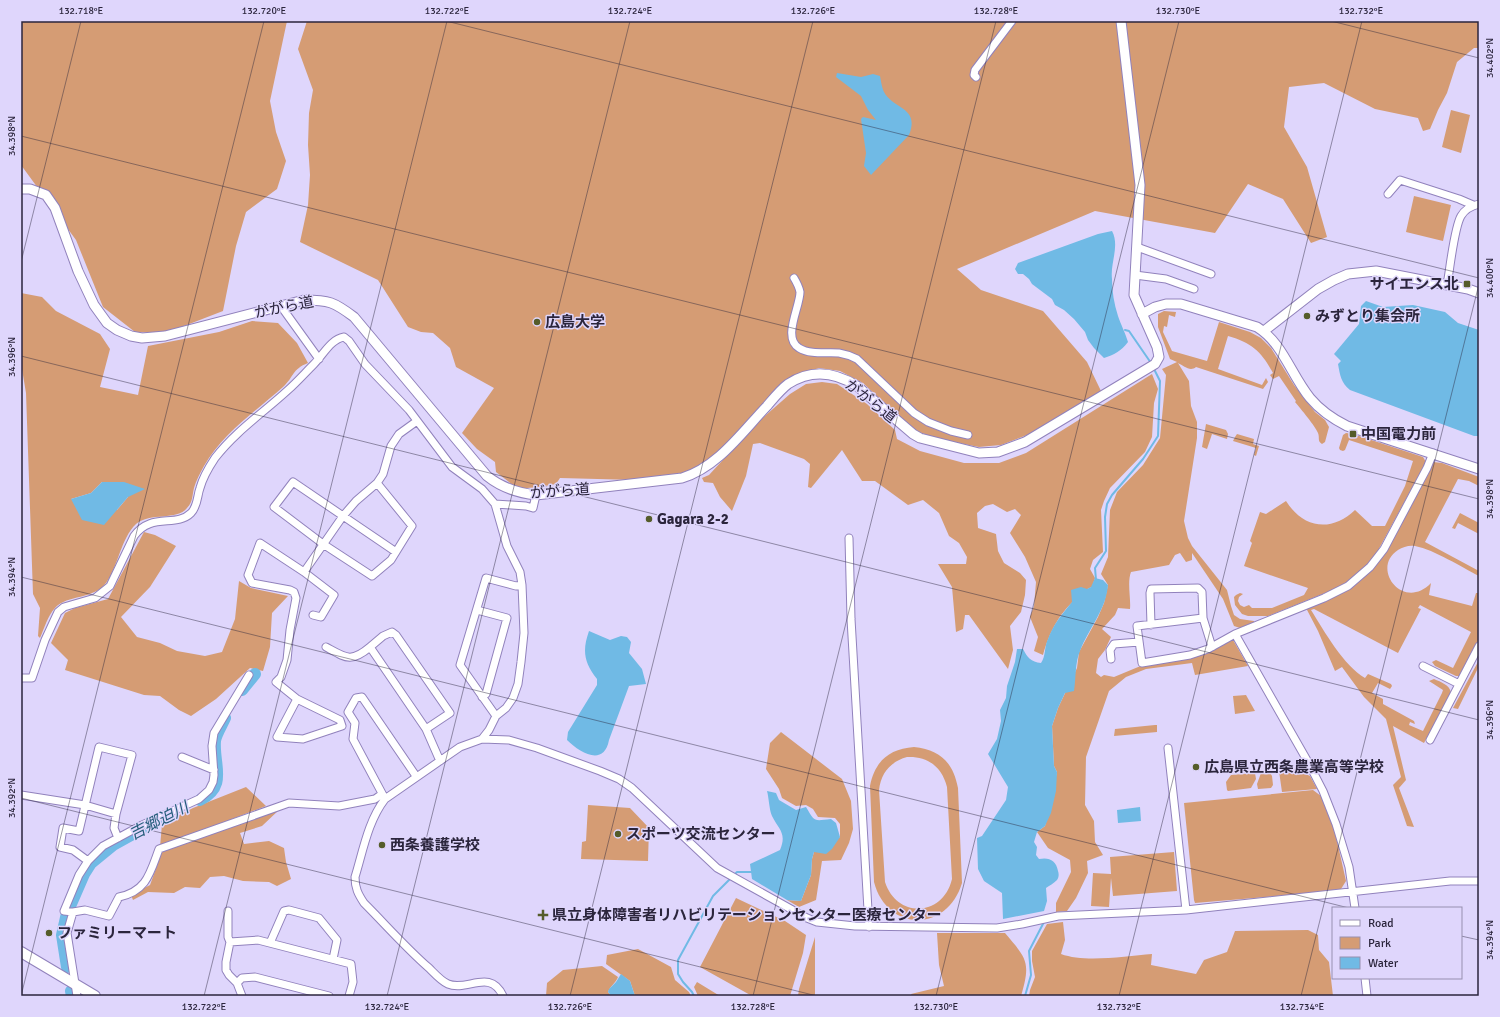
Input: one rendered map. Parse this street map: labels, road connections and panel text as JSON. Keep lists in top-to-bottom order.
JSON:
{
  "streets": {
    "street": ["ががら道"]
  },
  "water": ["吉郷迫川"],
  "places": {
    "transit": ["サイエンス北", "中国電力前"],
    "other": [
      "みずとり集会所",
      "広島大学",
      "Gagara 2-2",
      "広島県立西条農業高等学校",
      "スポーツ交流センター",
      "西条養護学校",
      "ファミリーマート"
    ],
    "health": ["県立身体障害者リハビリテーションセンター医療センター"]
  },
  "legend": ["Road", "Park", "Water"],
  "coordinates": [
    "132.718°E",
    "132.720°E",
    "132.722°E",
    "132.724°E",
    "132.726°E",
    "132.728°E",
    "132.730°E",
    "132.732°E",
    "34.402°N",
    "34.398°N",
    "34.400°N",
    "34.396°N",
    "34.394°N",
    "34.392°N",
    "132.734°E"
  ]
}
